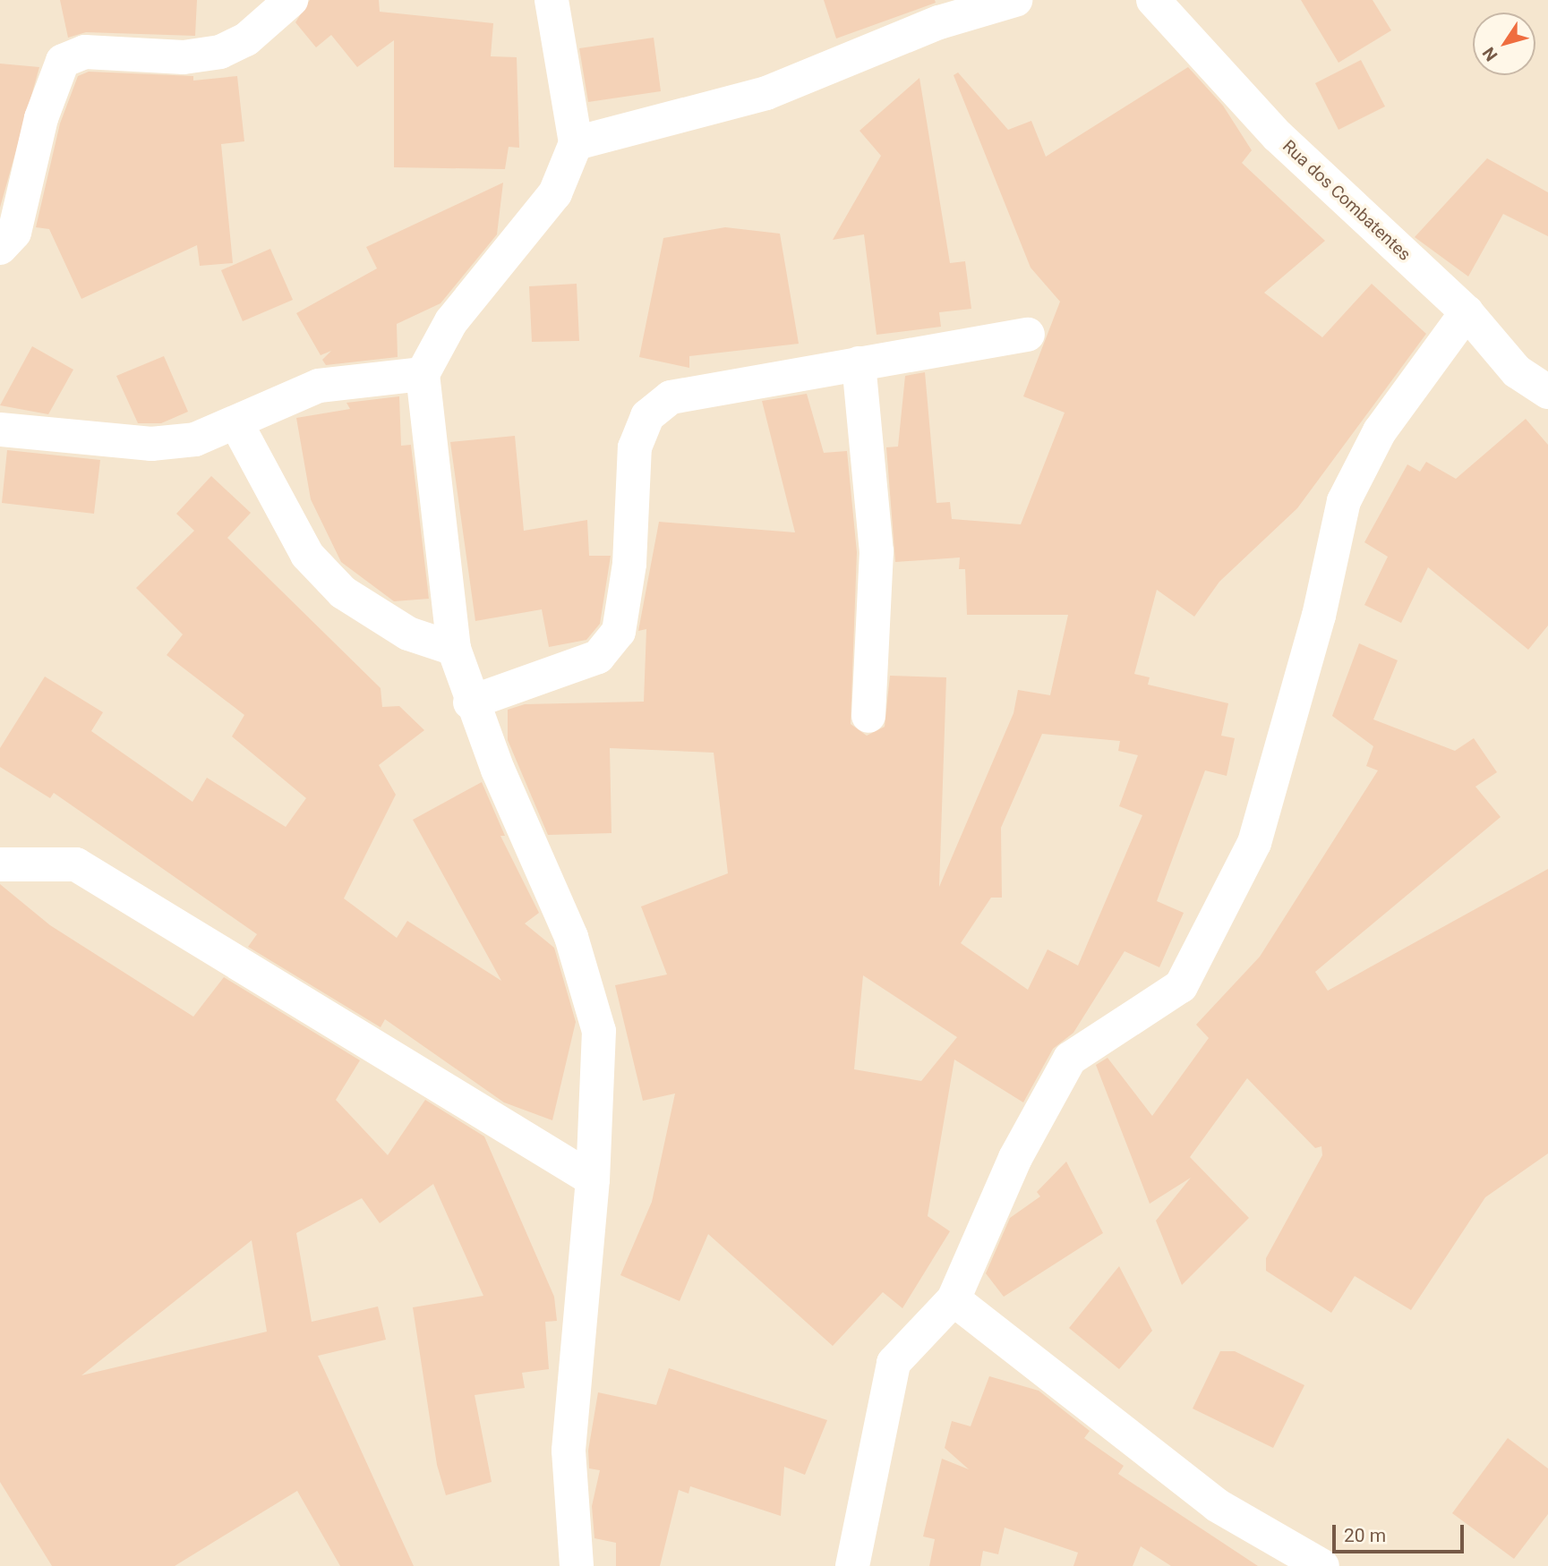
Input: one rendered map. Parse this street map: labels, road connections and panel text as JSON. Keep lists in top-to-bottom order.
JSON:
{
  "streets": {
    "street": ["Rua dos Combatentes"]
  },
  "scale_bar": "20 m",
  "north": "bottom left"
}
